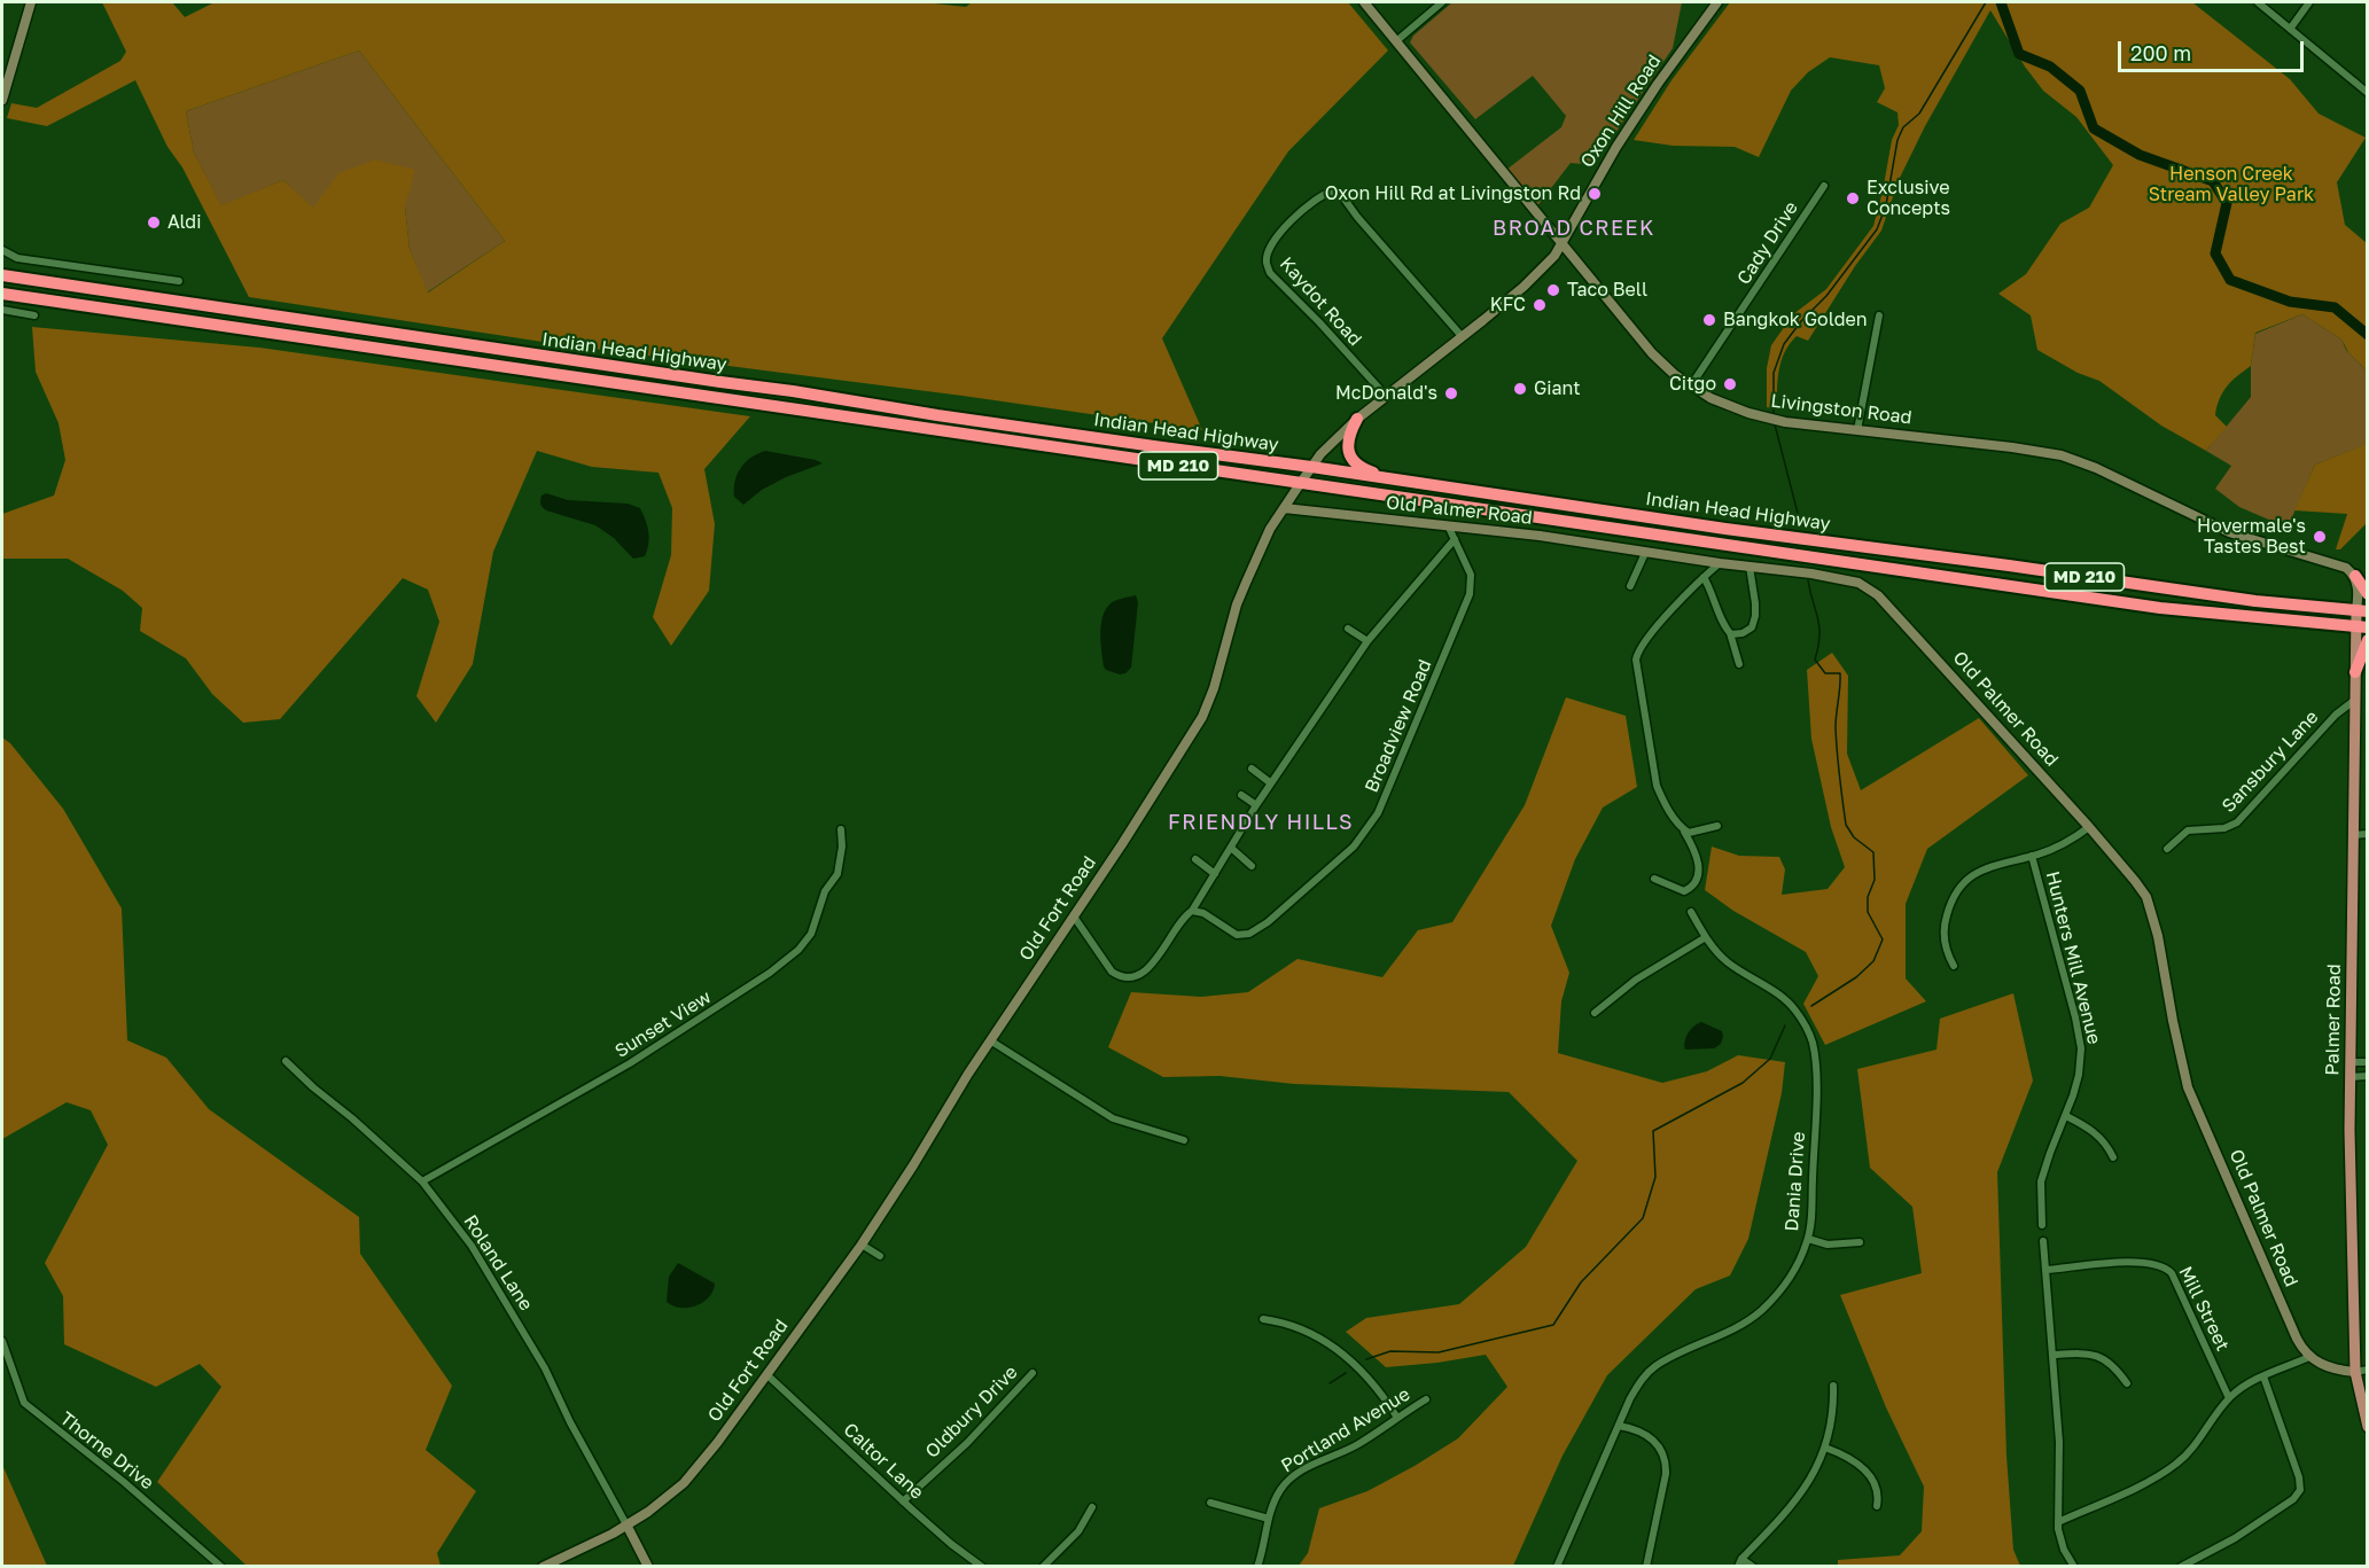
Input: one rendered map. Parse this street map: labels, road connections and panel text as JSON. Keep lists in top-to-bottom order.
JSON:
{
  "streets": {
    "highway": ["Indian Head Highway", "MD 210"],
    "main road": [
      "Oxon Hill Road",
      "Livingston Road",
      "Old Palmer Road",
      "Old Fort Road",
      "Palmer Road"
    ],
    "street": [
      "Cady Drive",
      "Kaydot Road",
      "Broadview Road",
      "Sansbury Lane",
      "Hunters Mill Avenue",
      "Sunset View",
      "Dania Drive",
      "Roland Lane",
      "Mill Street",
      "Oldbury Drive",
      "Portland Avenue",
      "Thorne Drive",
      "Caltor Lane"
    ]
  },
  "crossings": [
    ["Oxon Hill Road", "Livingston Road"],
    ["Oxon Hill Road", "Old Fort Road"],
    ["Cady Drive", "Livingston Road"],
    ["Kaydot Road", "Old Fort Road"],
    ["Indian Head Highway", "Old Fort Road"],
    ["Indian Head Highway", "Palmer Road"],
    ["Livingston Road", "Old Fort Road"],
    ["Old Palmer Road", "Broadview Road"],
    ["Old Palmer Road", "Old Fort Road"],
    ["Sansbury Lane", "Palmer Road"],
    ["Old Fort Road", "Roland Lane"],
    ["Old Fort Road", "Caltor Lane"],
    ["Sunset View", "Roland Lane"],
    ["Oldbury Drive", "Caltor Lane"]
  ],
  "districts": ["BROAD CREEK", "FRIENDLY HILLS"],
  "parks": ["Henson Creek Stream Valley Park"],
  "places": [
    "Oxon Hill Rd at Livingston Rd",
    "Exclusive Concepts",
    "Aldi",
    "Taco Bell",
    "KFC",
    "Bangkok Golden",
    "Citgo",
    "Giant",
    "McDonald's",
    "Hovermale's Tastes Best"
  ],
  "scale_bar": "200 m"
}
